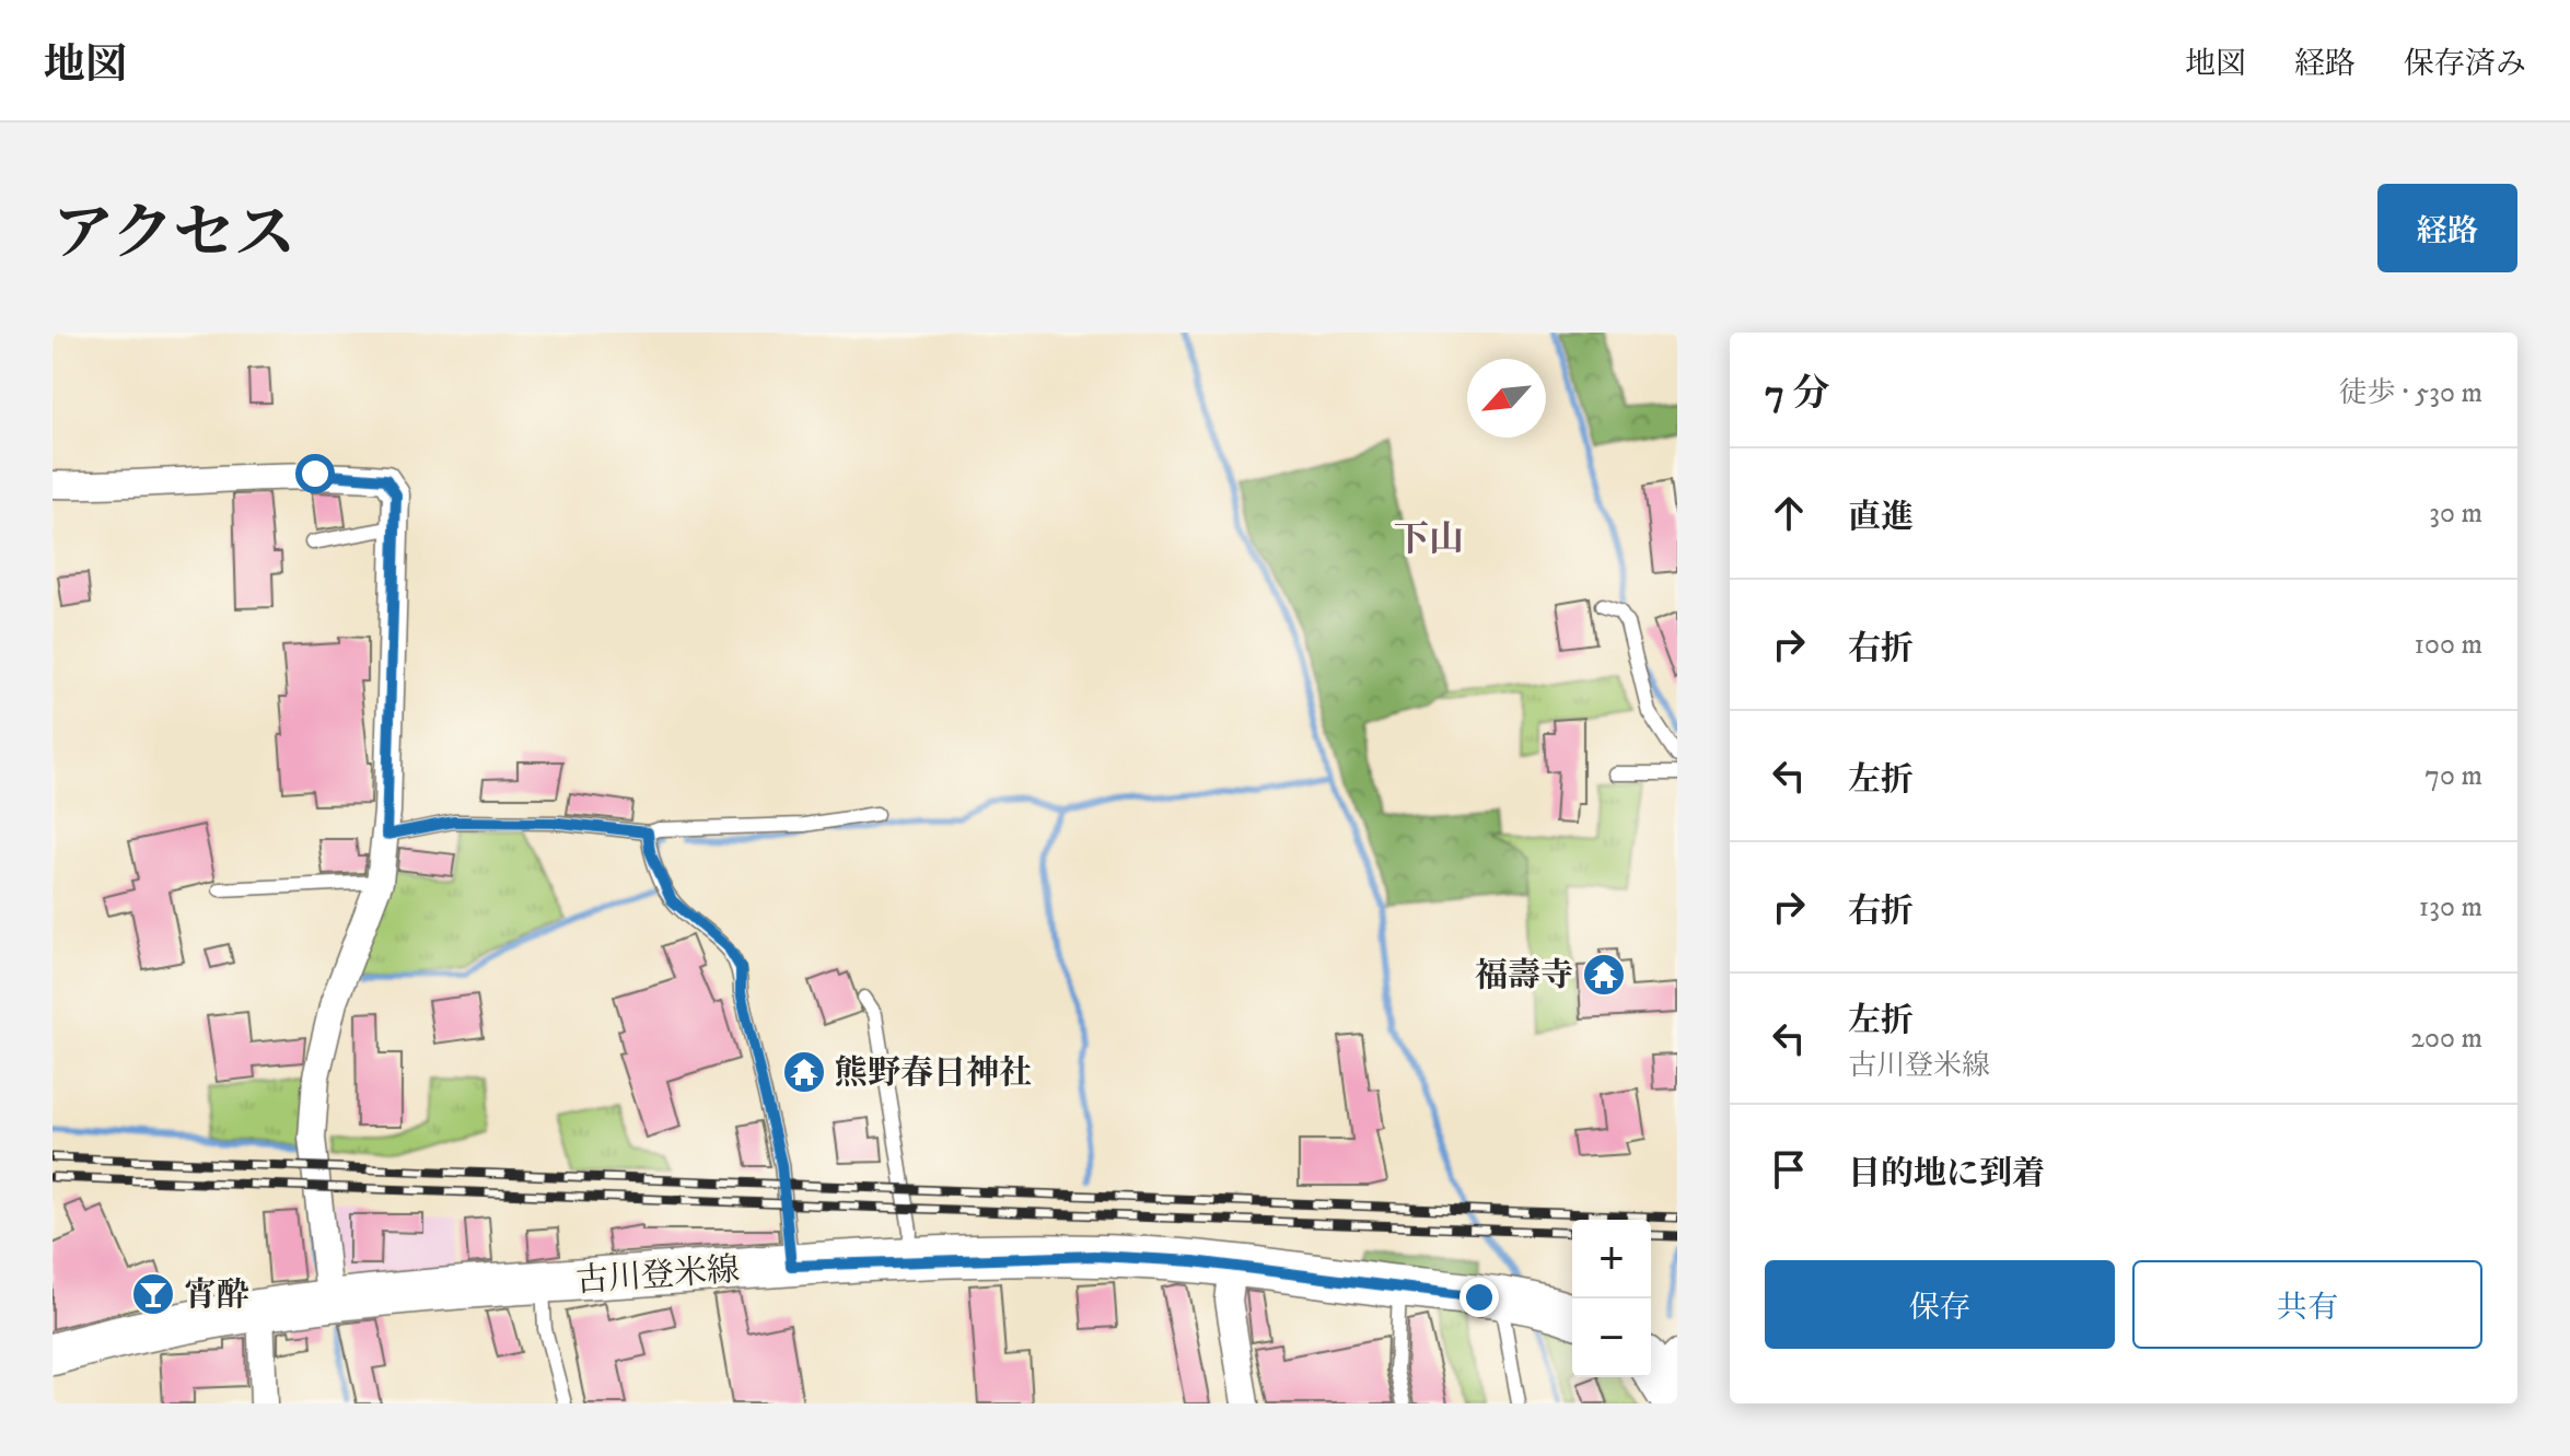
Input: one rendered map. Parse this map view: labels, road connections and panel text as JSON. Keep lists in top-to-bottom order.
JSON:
{
  "streets": {
    "main road": ["古川登米線"]
  },
  "districts": ["下山"],
  "places": {
    "temple": ["福壽寺", "熊野春日神社"],
    "bar": ["宵酔"]
  },
  "north": "bottom left",
  "page": {
    "header": "地図",
    "nav": ["地図", "経路", "保存済み"],
    "title": "アクセス",
    "buttons": [
      "経路",
      ["保存", "共有"]
    ],
    "heading": ["7 分", "徒歩 · 530 m"],
    "list": [
      ["直進", "30 m"],
      ["右折", "100 m"],
      ["左折", "70 m"],
      ["右折", "130 m"],
      ["左折", "古川登米線", "200 m"],
      "目的地に到着"
    ],
    "map_buttons": ["+", "−"]
  }
}
